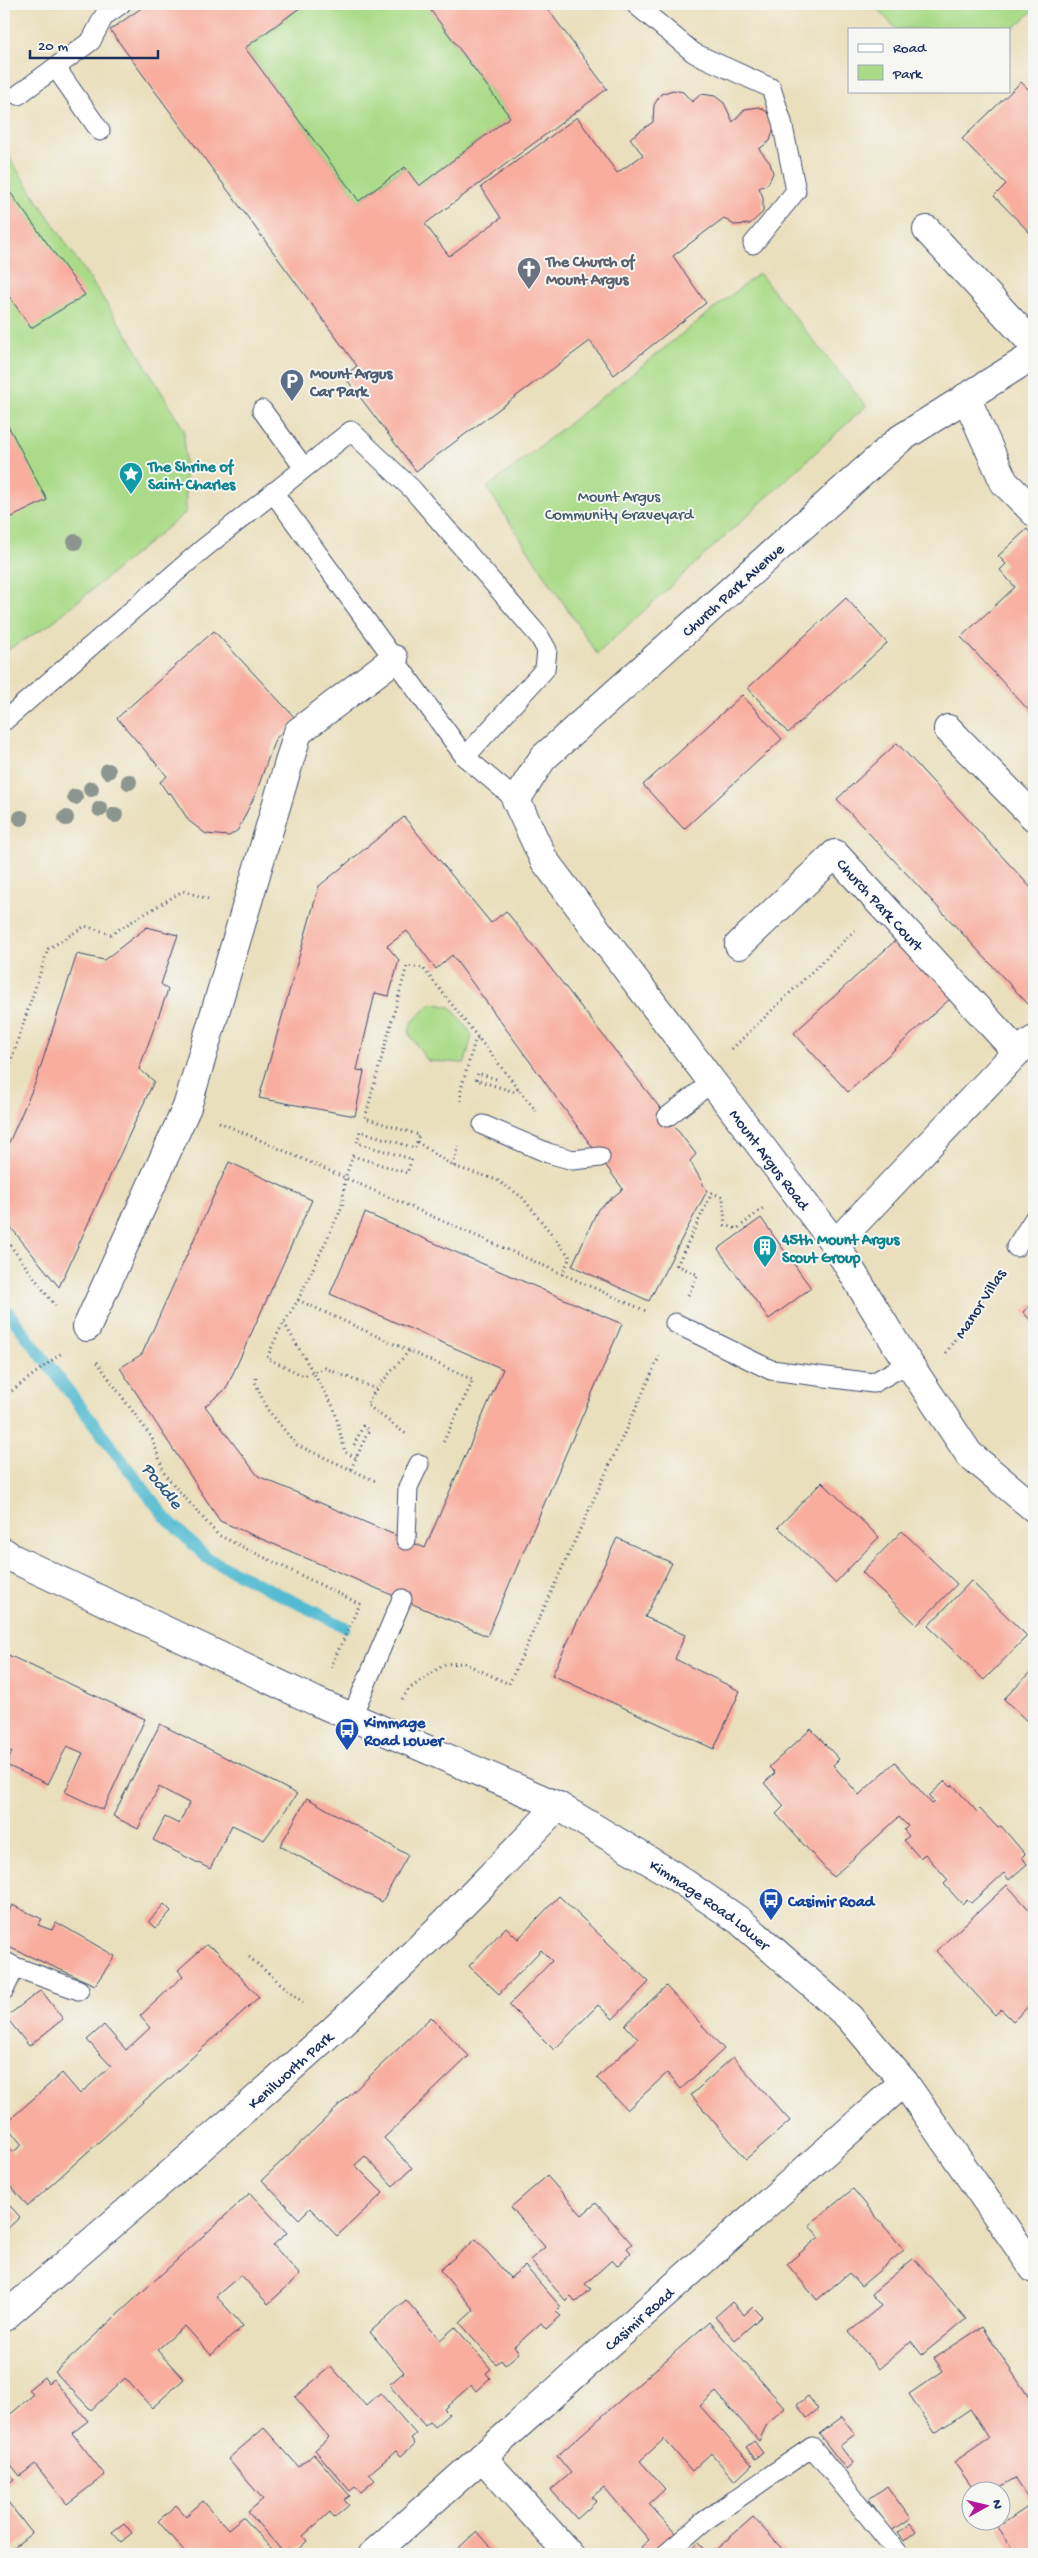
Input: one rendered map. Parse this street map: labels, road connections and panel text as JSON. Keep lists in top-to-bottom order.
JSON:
{
  "streets": {
    "street": [
      "Church Park Avenue",
      "Church Park Court",
      "Mount Argus Road",
      "Kimmage Road Lower",
      "Kenilworth Park",
      "Casimir Road"
    ],
    "path": ["Manor Villas"]
  },
  "crossings": [
    ["Church Park Avenue", "Mount Argus Road"],
    ["Church Park Court", "Mount Argus Road"],
    ["Mount Argus Road", "Manor Villas"],
    ["Kimmage Road Lower", "Kenilworth Park"],
    ["Kimmage Road Lower", "Casimir Road"]
  ],
  "water": ["Poddle"],
  "parks": ["Mount Argus Community Graveyard"],
  "places": {
    "church": ["The Church of Mount Argus"],
    "parking": ["Mount Argus Car Park"],
    "place": ["The Shrine of Saint Charles"],
    "building": ["45th Mount Argus Scout Group"],
    "bus stop": ["Kimmage Road Lower", "Casimir Road"]
  },
  "legend": ["Road", "Park"],
  "scale_bar": "20 m",
  "north": "right"
}
